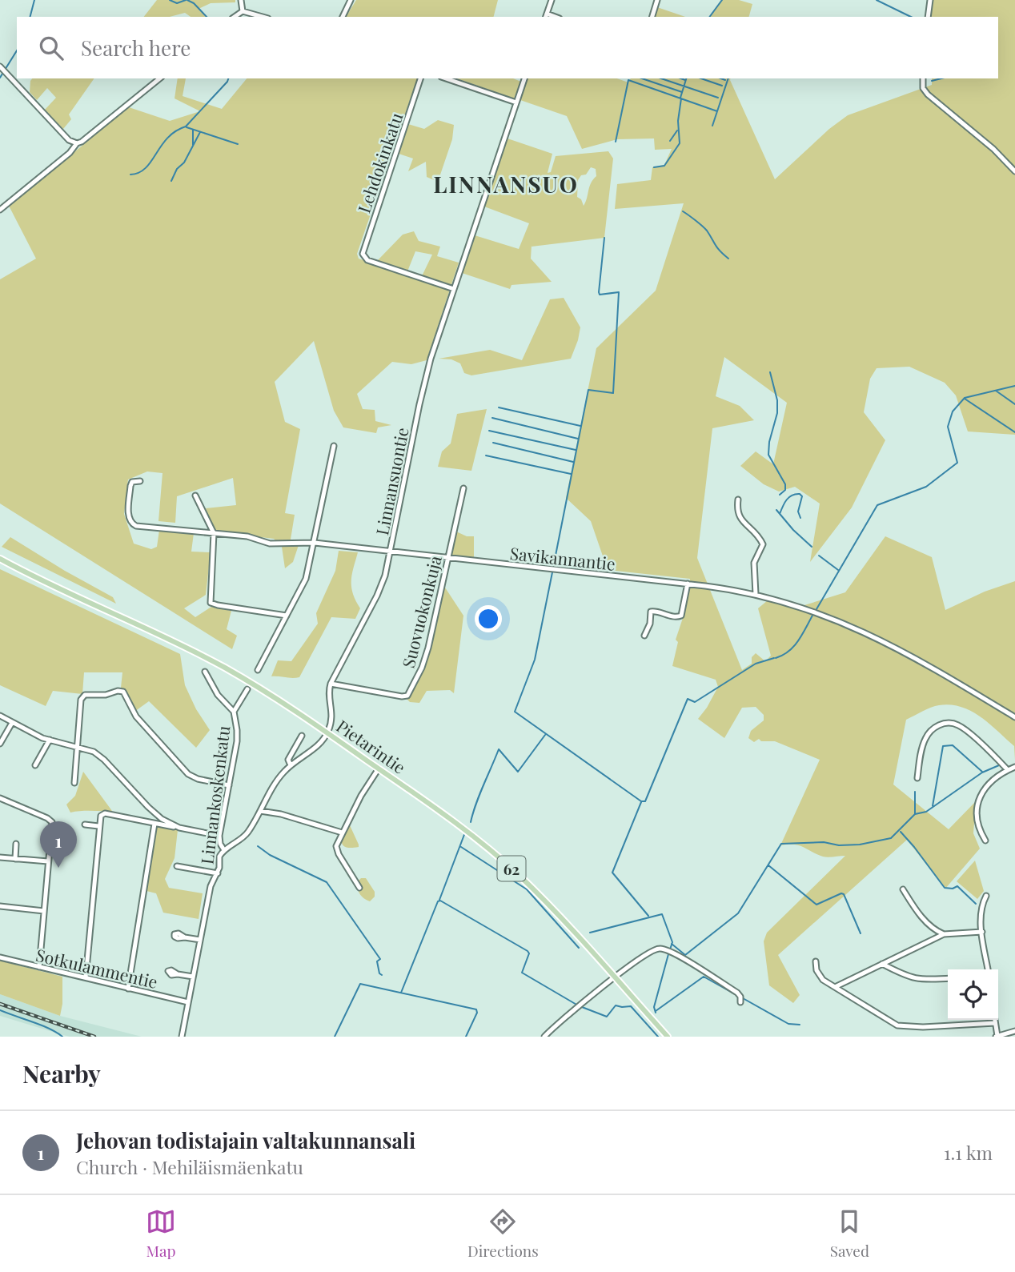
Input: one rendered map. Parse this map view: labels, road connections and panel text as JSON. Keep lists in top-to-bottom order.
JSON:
{
  "streets": {
    "main road": ["Pietarintie", "62"],
    "street": [
      "Lehdokinkatu",
      "Linnansuontie",
      "Savikannantie",
      "Suovuokonkuja",
      "Linnankoskenkatu",
      "Sotkulammentie"
    ]
  },
  "crossings": [
    ["Lehdokinkatu", "Linnansuontie"],
    ["Linnansuontie", "Savikannantie"],
    ["Linnansuontie", "Suovuokonkuja"],
    ["Linnansuontie", "Pietarintie"],
    ["Savikannantie", "Suovuokonkuja"],
    ["Linnankoskenkatu", "Sotkulammentie"]
  ],
  "districts": ["LINNANSUO"],
  "page": {
    "search": "Search here",
    "pins": "1",
    "heading": "Nearby",
    "list": [
      {
        "mark": "1",
        "name": "Jehovan todistajain valtakunnansali",
        "note": "Church · Mehiläismäenkatu",
        "value": "1.1 km"
      }
    ],
    "nav": ["Map", "Directions", "Saved"]
  }
}
